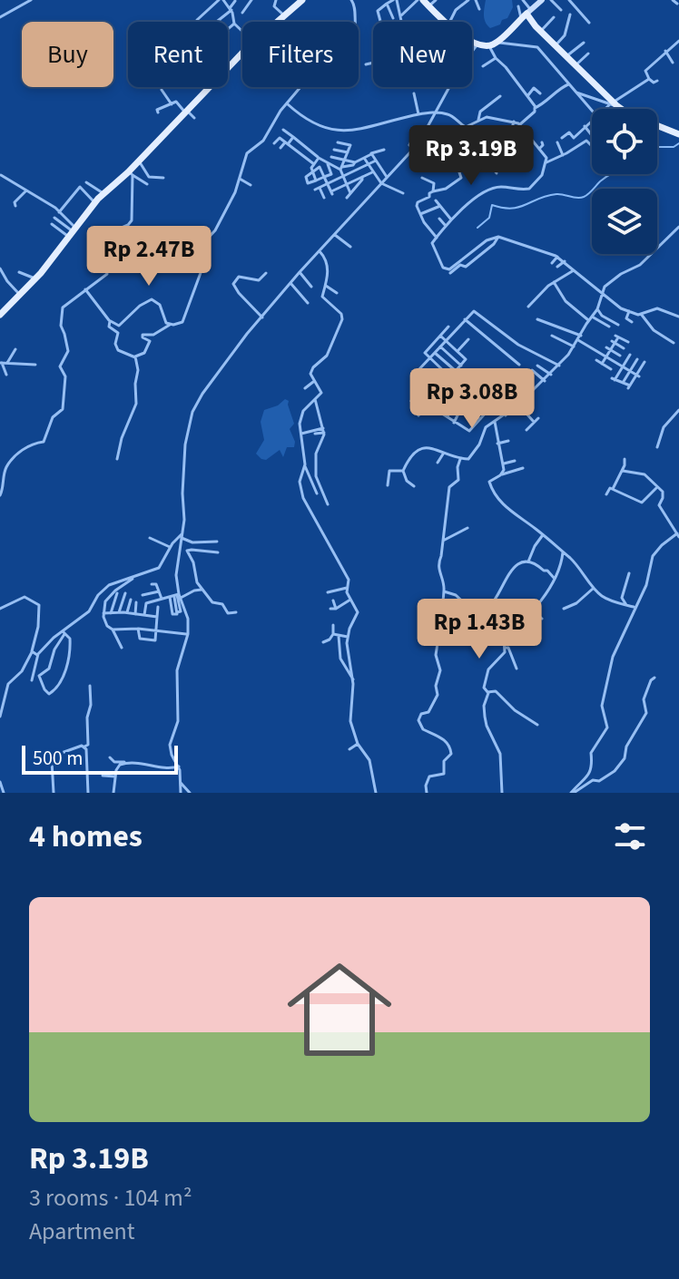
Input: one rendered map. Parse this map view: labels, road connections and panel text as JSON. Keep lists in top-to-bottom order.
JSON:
{
  "scale_bar": "500 m",
  "page": {
    "chip": [
      "Buy",
      "Rent",
      "Filters",
      "New"
    ],
    "price": [
      "Rp 3.19B",
      "Rp 2.47B",
      "Rp 3.08B",
      "Rp 1.43B"
    ],
    "scale": "500 m",
    "heading": "4 homes",
    "list": [
      {
        "name": "Rp 3.19B",
        "note": "3 rooms · 104 m² · Apartment"
      }
    ]
  }
}
